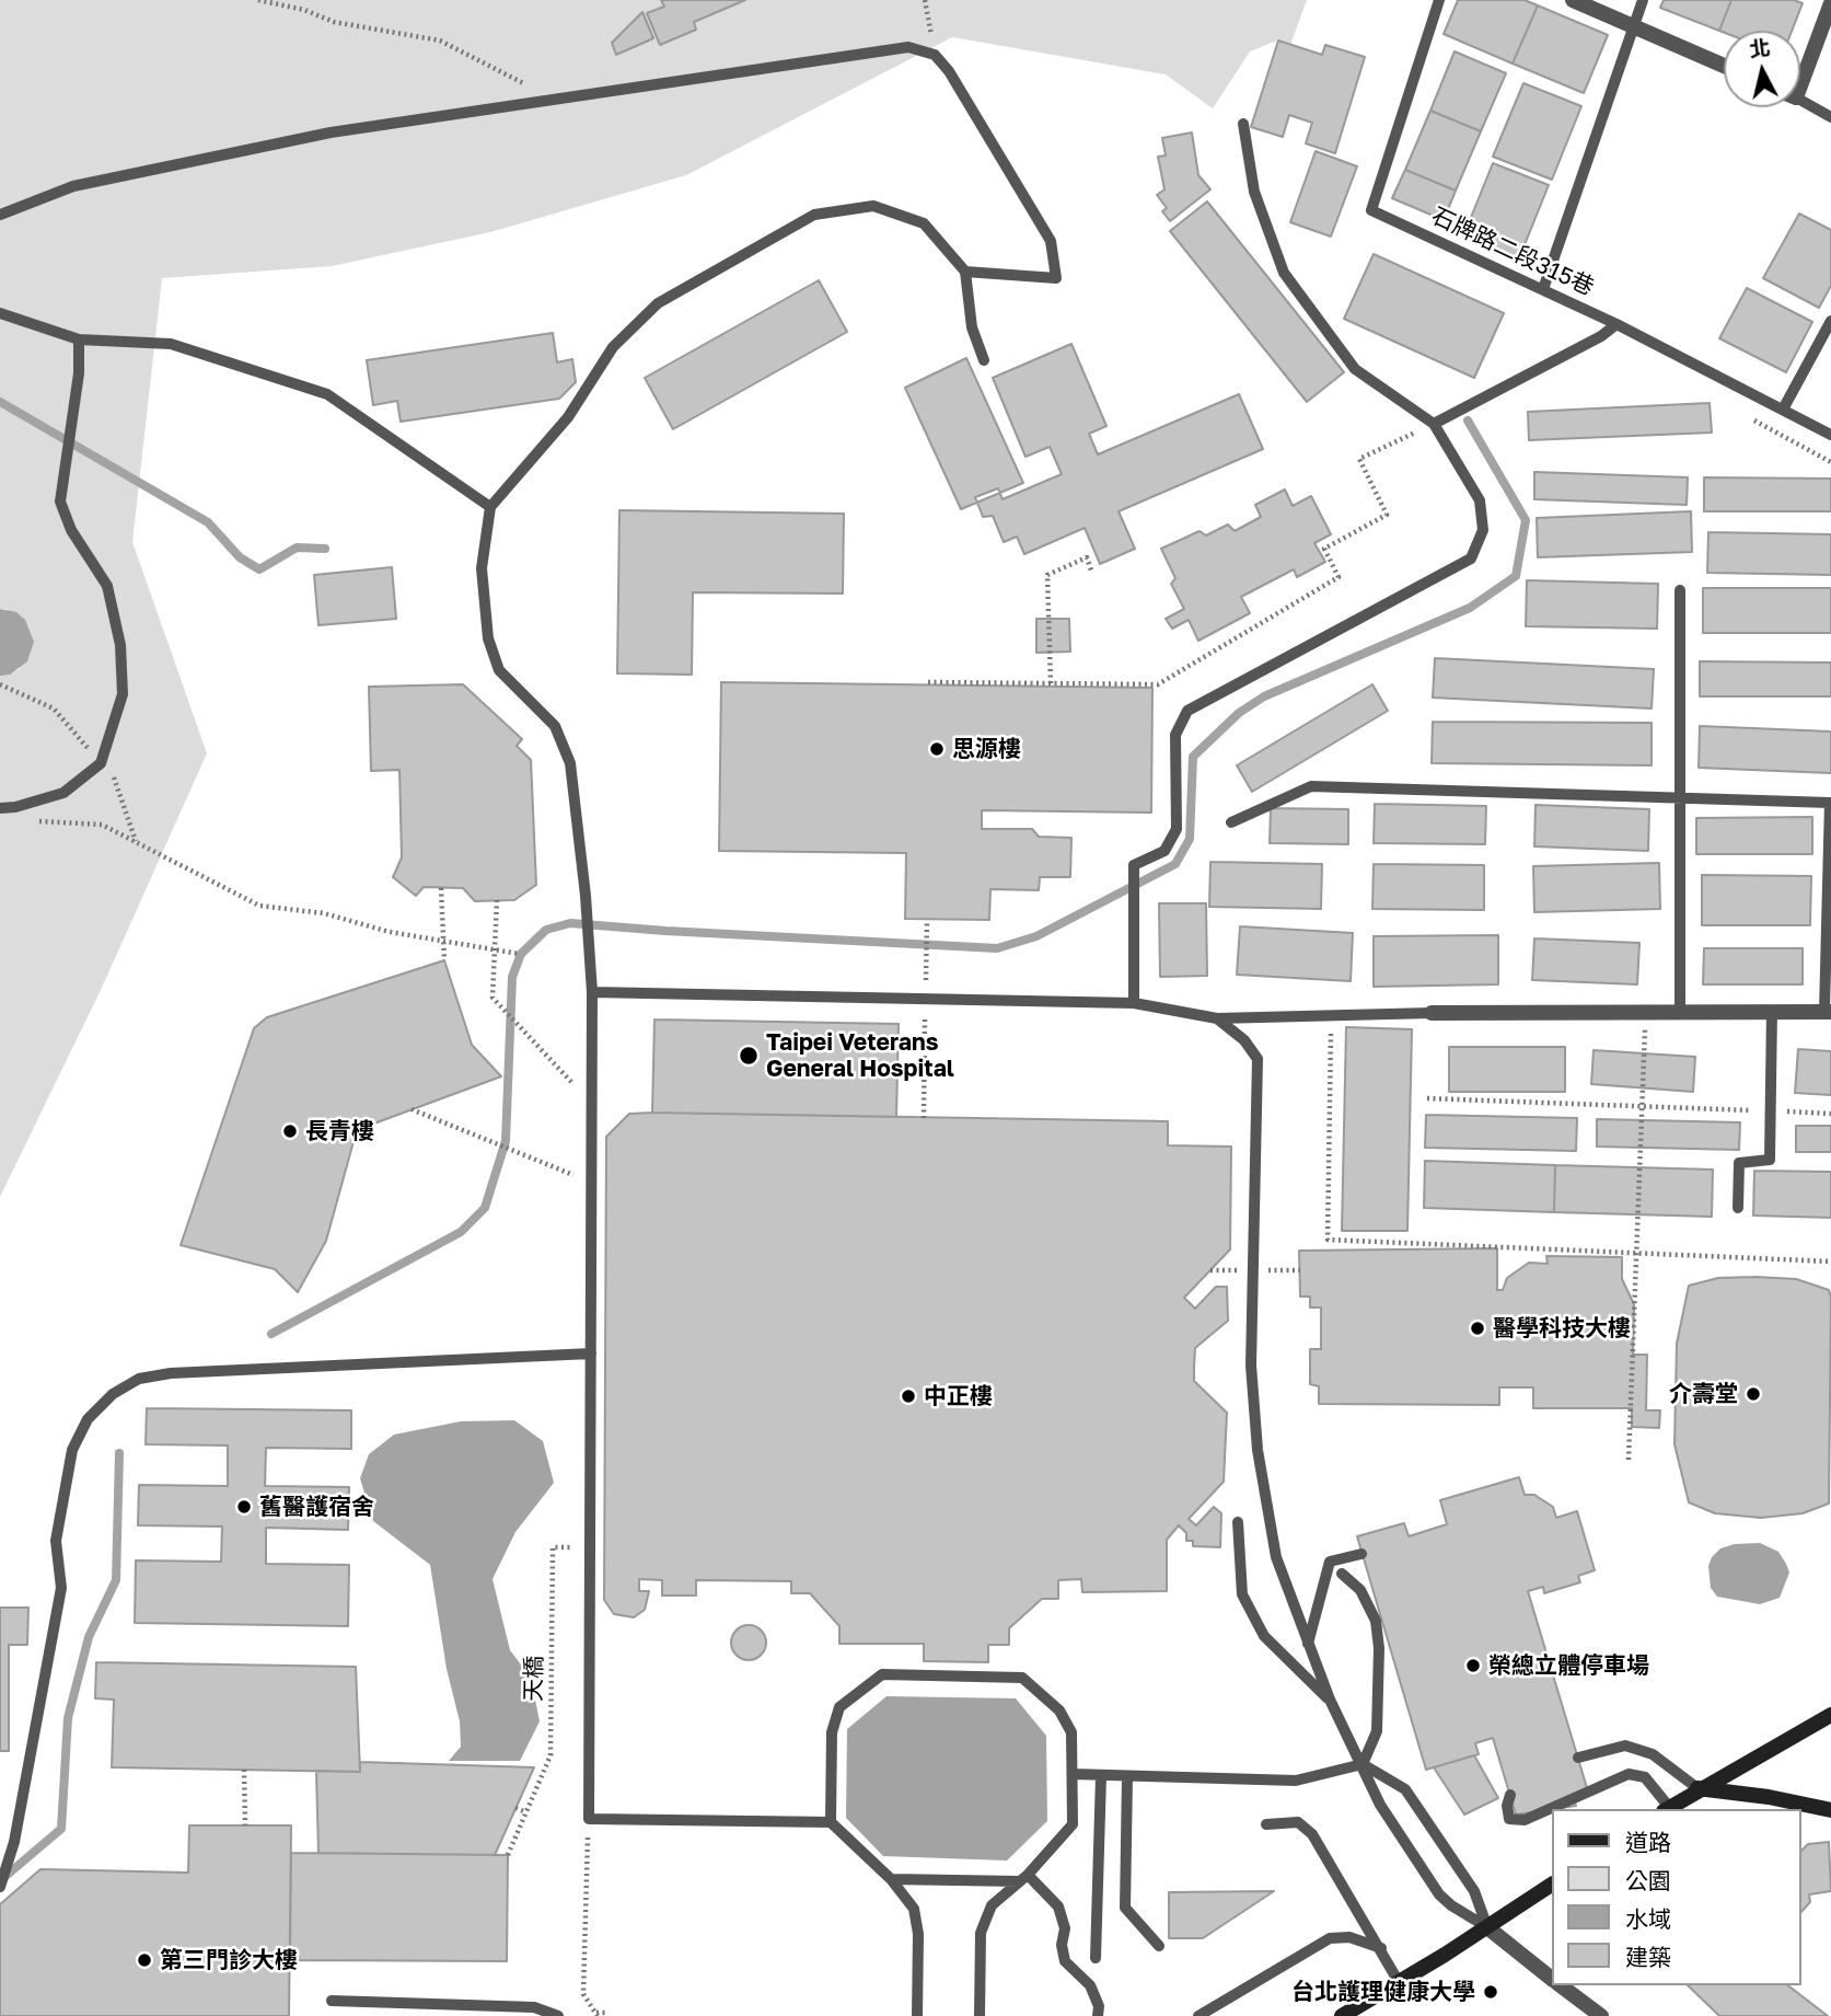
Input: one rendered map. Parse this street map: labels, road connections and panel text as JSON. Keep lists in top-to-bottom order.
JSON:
{
  "streets": {
    "lane": ["石牌路二段315巷"],
    "path": ["天橋"]
  },
  "places": [
    "思源樓",
    "Taipei Veterans General Hospital",
    "長青樓",
    "醫學科技大樓",
    "介壽堂",
    "中正樓",
    "舊醫護宿舍",
    "榮總立體停車場",
    "第三門診大樓",
    "台北護理健康大學"
  ],
  "legend": [
    "道路",
    "公園",
    "水域",
    "建築"
  ],
  "north": "top"
}
